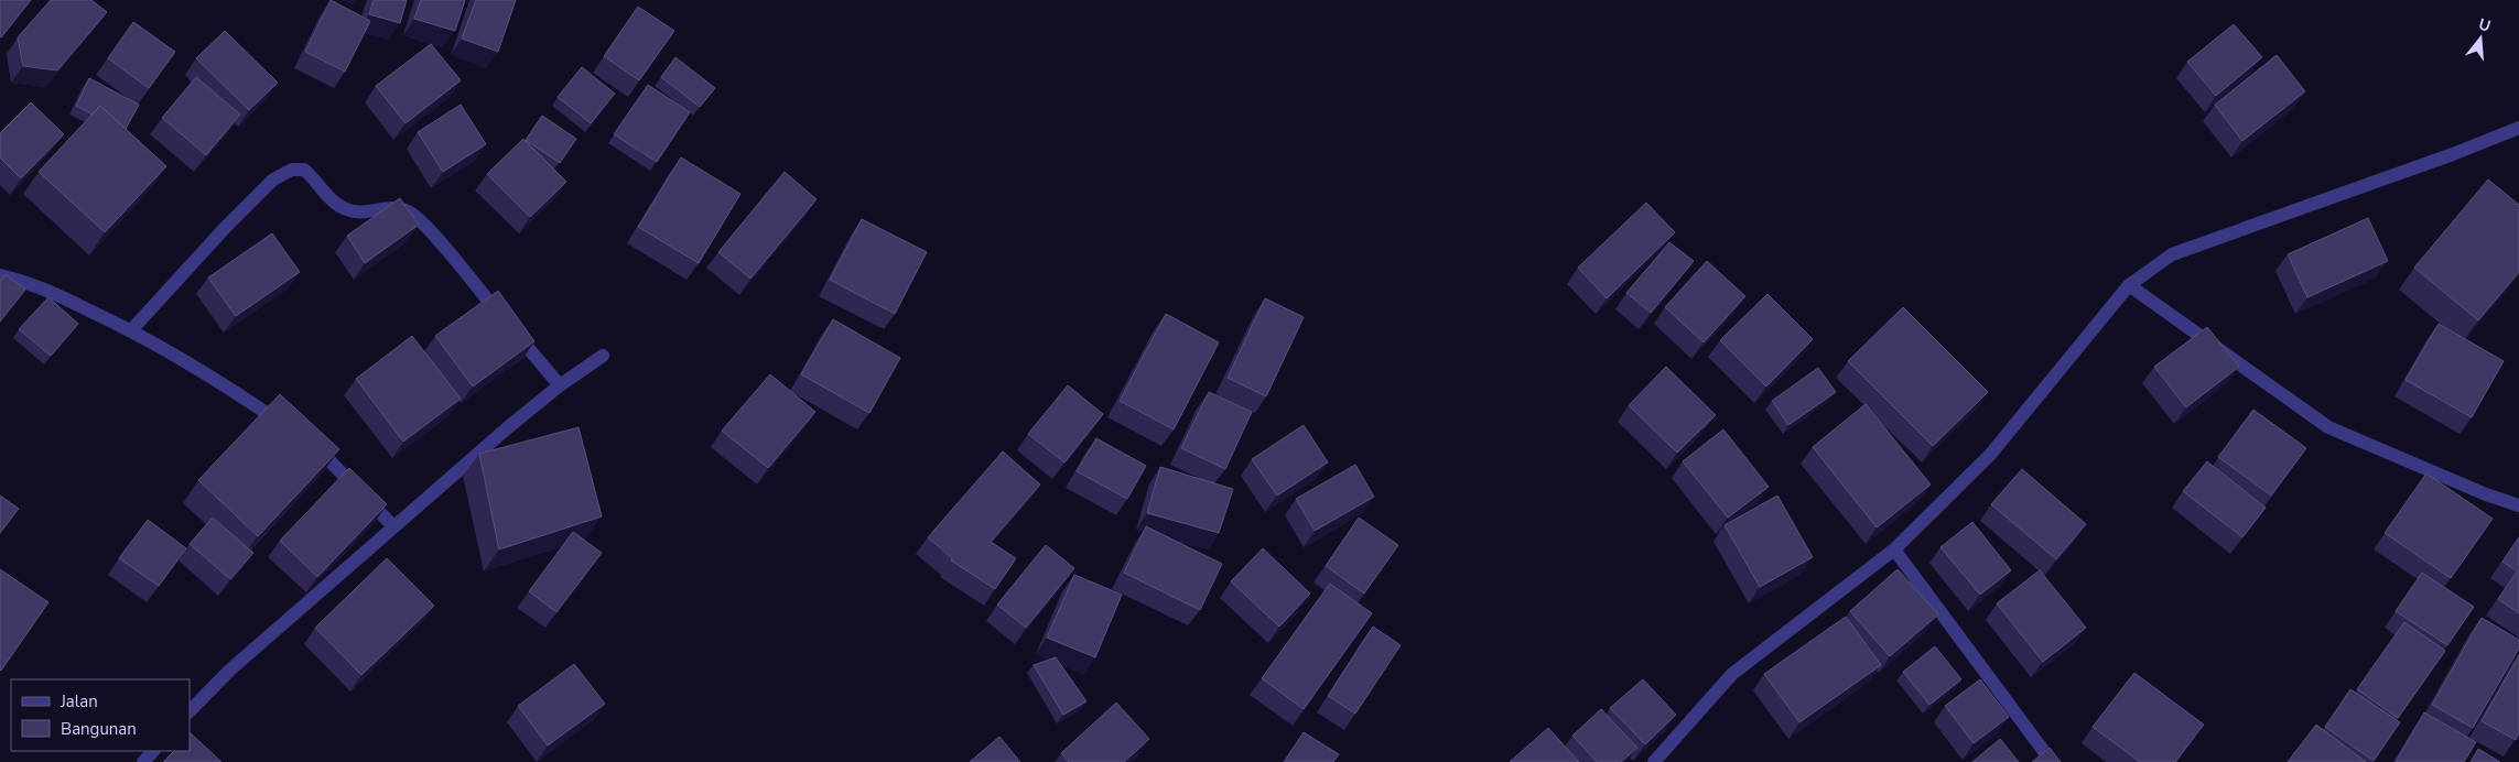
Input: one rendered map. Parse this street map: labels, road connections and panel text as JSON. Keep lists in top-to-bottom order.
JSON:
{
  "legend": ["Jalan", "Bangunan"],
  "north": "top"
}
